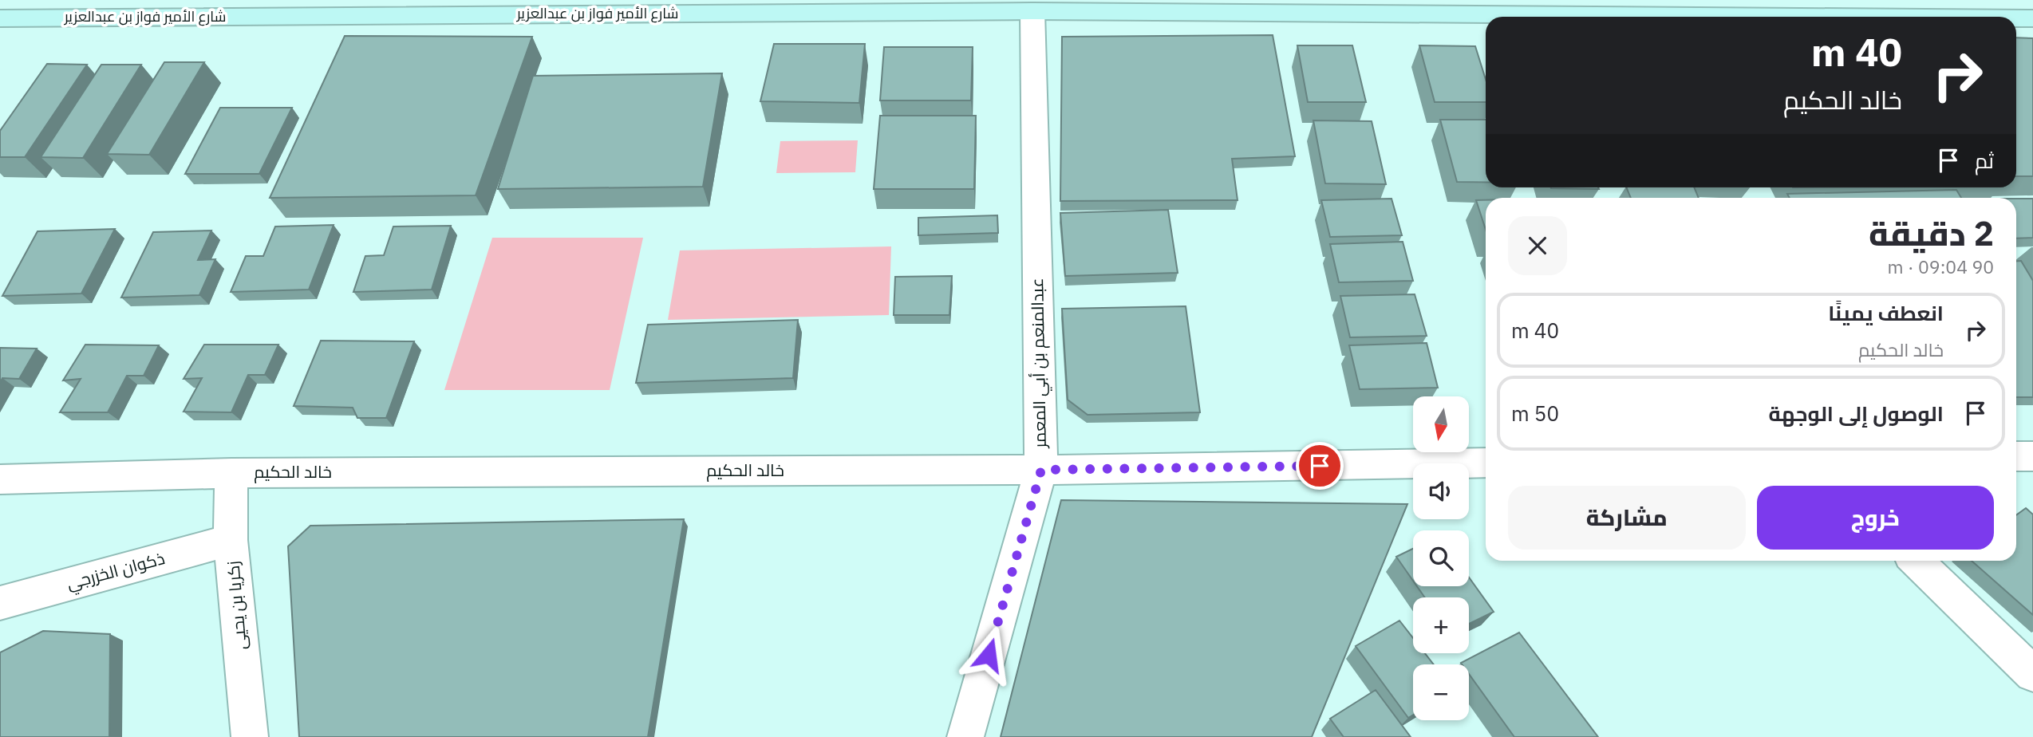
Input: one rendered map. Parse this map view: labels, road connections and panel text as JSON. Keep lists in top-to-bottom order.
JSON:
{
  "streets": {
    "main road": ["شارع الأمير فواز بن عبدالعزير"],
    "street": [
      "عبدالمنعم بن أبي المعمر",
      "خالد الحكيم",
      "ذكوان الخزرجي",
      "زكريا بن يحيى"
    ]
  },
  "crossings": [
    ["شارع الأمير فواز بن عبدالعزير", "عبدالمنعم بن أبي المعمر"],
    ["عبدالمنعم بن أبي المعمر", "خالد الحكيم"],
    ["خالد الحكيم", "زكريا بن يحيى"],
    ["ذكوان الخزرجي", "زكريا بن يحيى"]
  ],
  "north": "bottom",
  "page": {
    "turn": ["40 m", "خالد الحكيم"],
    "then": "ثم",
    "heading": ["2 دقيقة", "90 m · 09:04"],
    "list": [
      {
        "name": "انعطف يمينًا",
        "note": "خالد الحكيم",
        "value": "40 m"
      },
      {
        "name": "الوصول إلى الوجهة",
        "value": "50 m"
      }
    ],
    "map_buttons": ["+", "−"],
    "buttons": ["خروج", "مشاركة"]
  }
}
